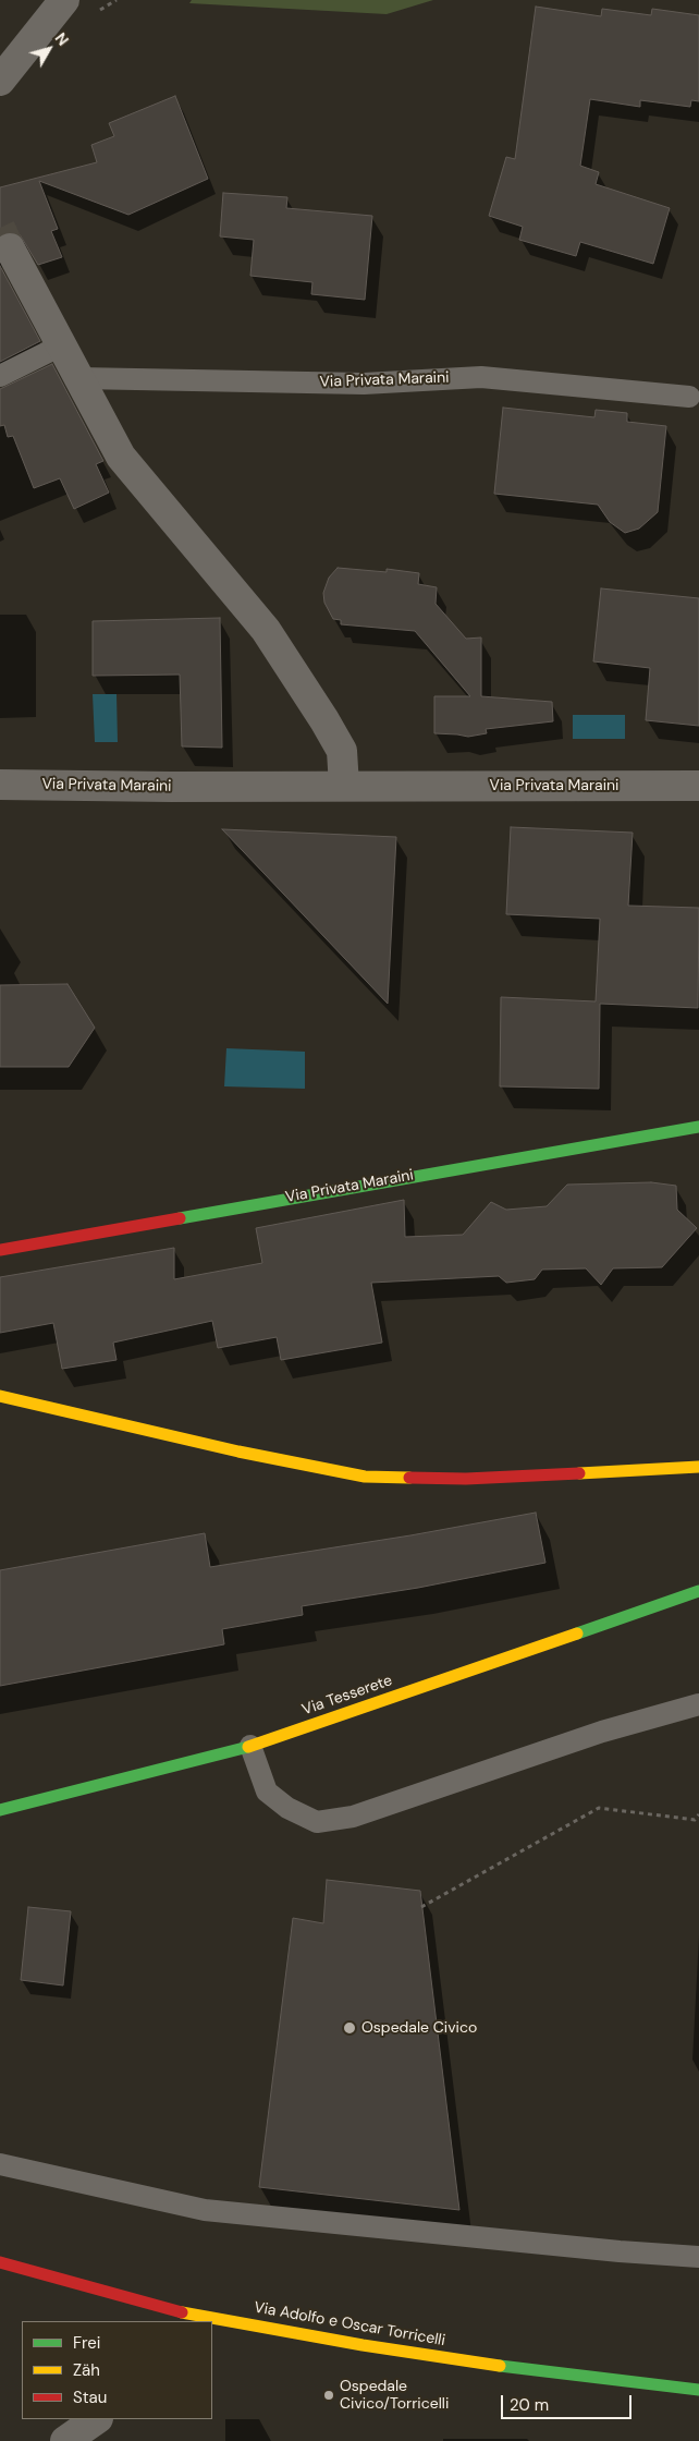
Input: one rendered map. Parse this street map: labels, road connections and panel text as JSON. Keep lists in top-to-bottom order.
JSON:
{
  "streets": {
    "street": ["Via Privata Maraini", "Via Tesserete", "Via Adolfo e Oscar Torricelli"]
  },
  "places": ["Ospedale Civico", "Ospedale Civico/Torricelli"],
  "legend": ["Frei", "Zäh", "Stau"],
  "scale_bar": "20 m",
  "north": "top right"
}
